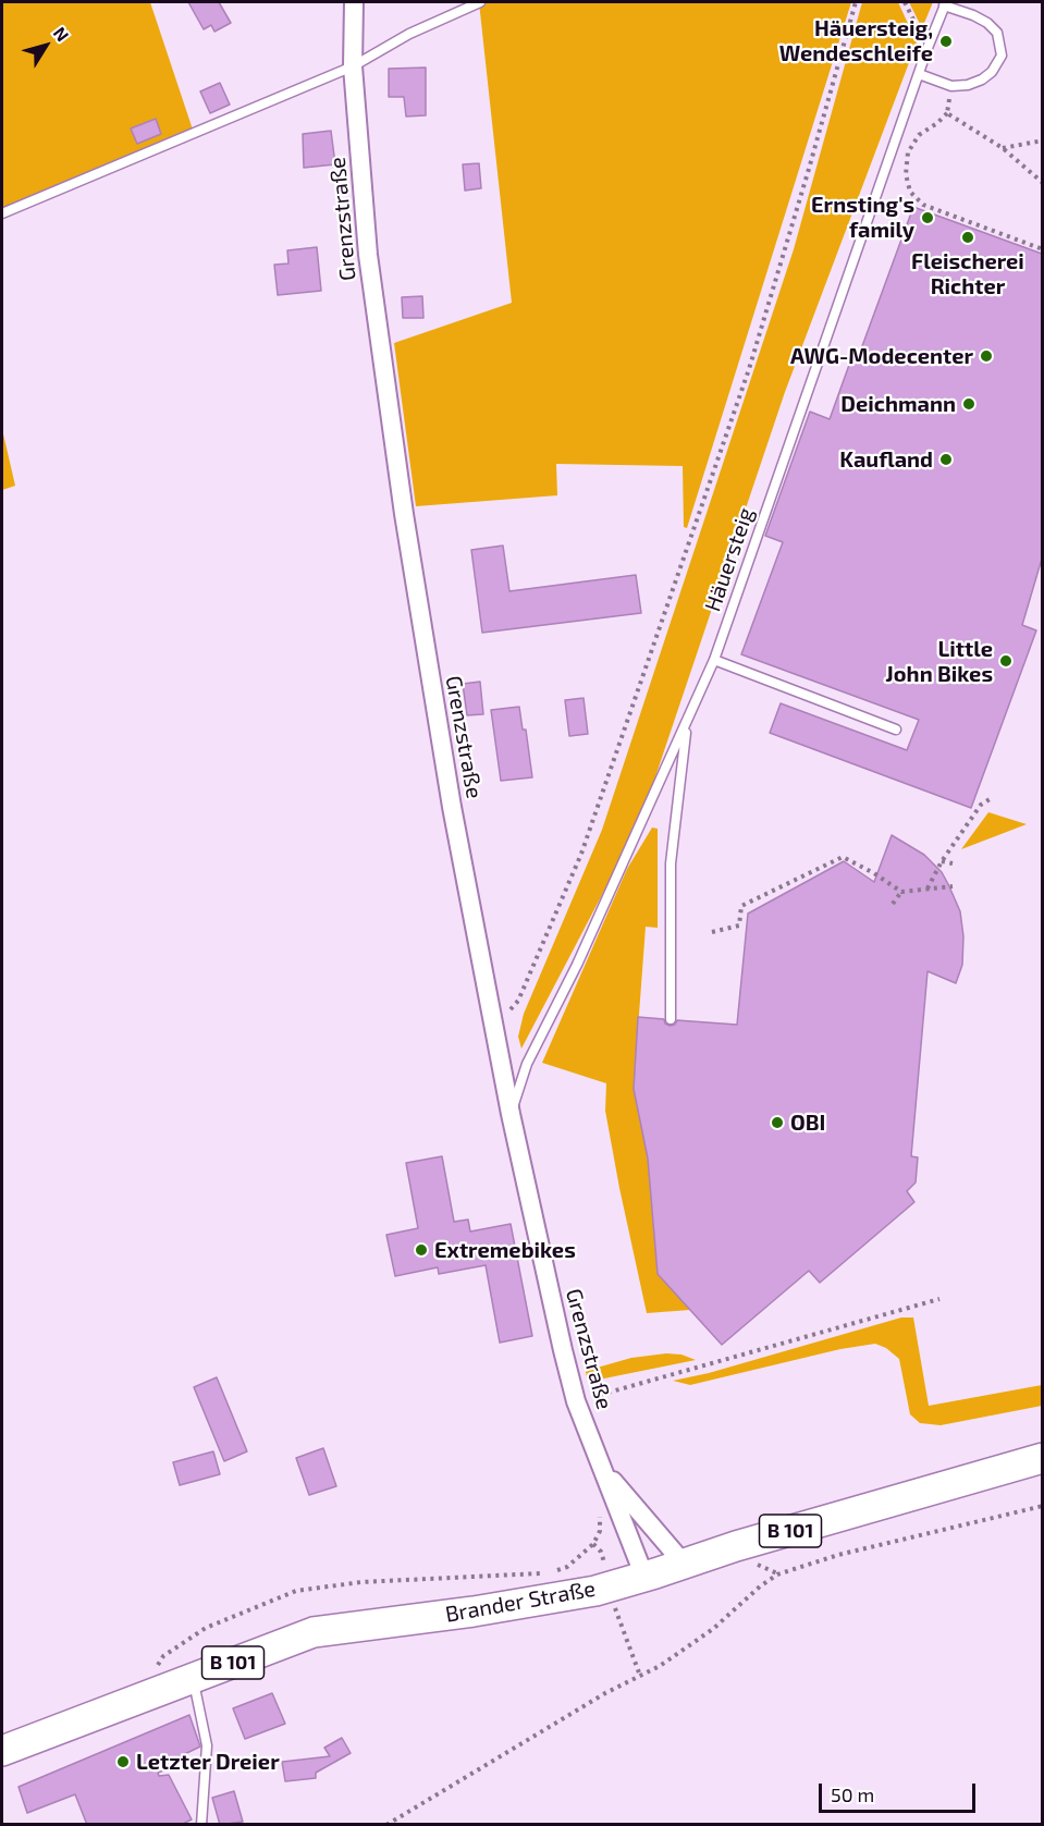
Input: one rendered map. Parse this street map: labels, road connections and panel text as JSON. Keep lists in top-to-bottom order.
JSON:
{
  "streets": {
    "main road": ["B 101", "Brander Straße"],
    "street": ["Grenzstraße"],
    "lane": ["Häuersteig"]
  },
  "crossings": [
    ["Grenzstraße", "Häuersteig"],
    ["Grenzstraße", "Brander Straße"]
  ],
  "places": [
    "Häuersteig, Wendeschleife",
    "Ernsting's family",
    "Fleischerei Richter",
    "AWG-Modecenter",
    "Deichmann",
    "Kaufland",
    "Little John Bikes",
    "OBI",
    "Extremebikes",
    "Letzter Dreier"
  ],
  "scale_bar": "50 m",
  "north": "top right"
}
